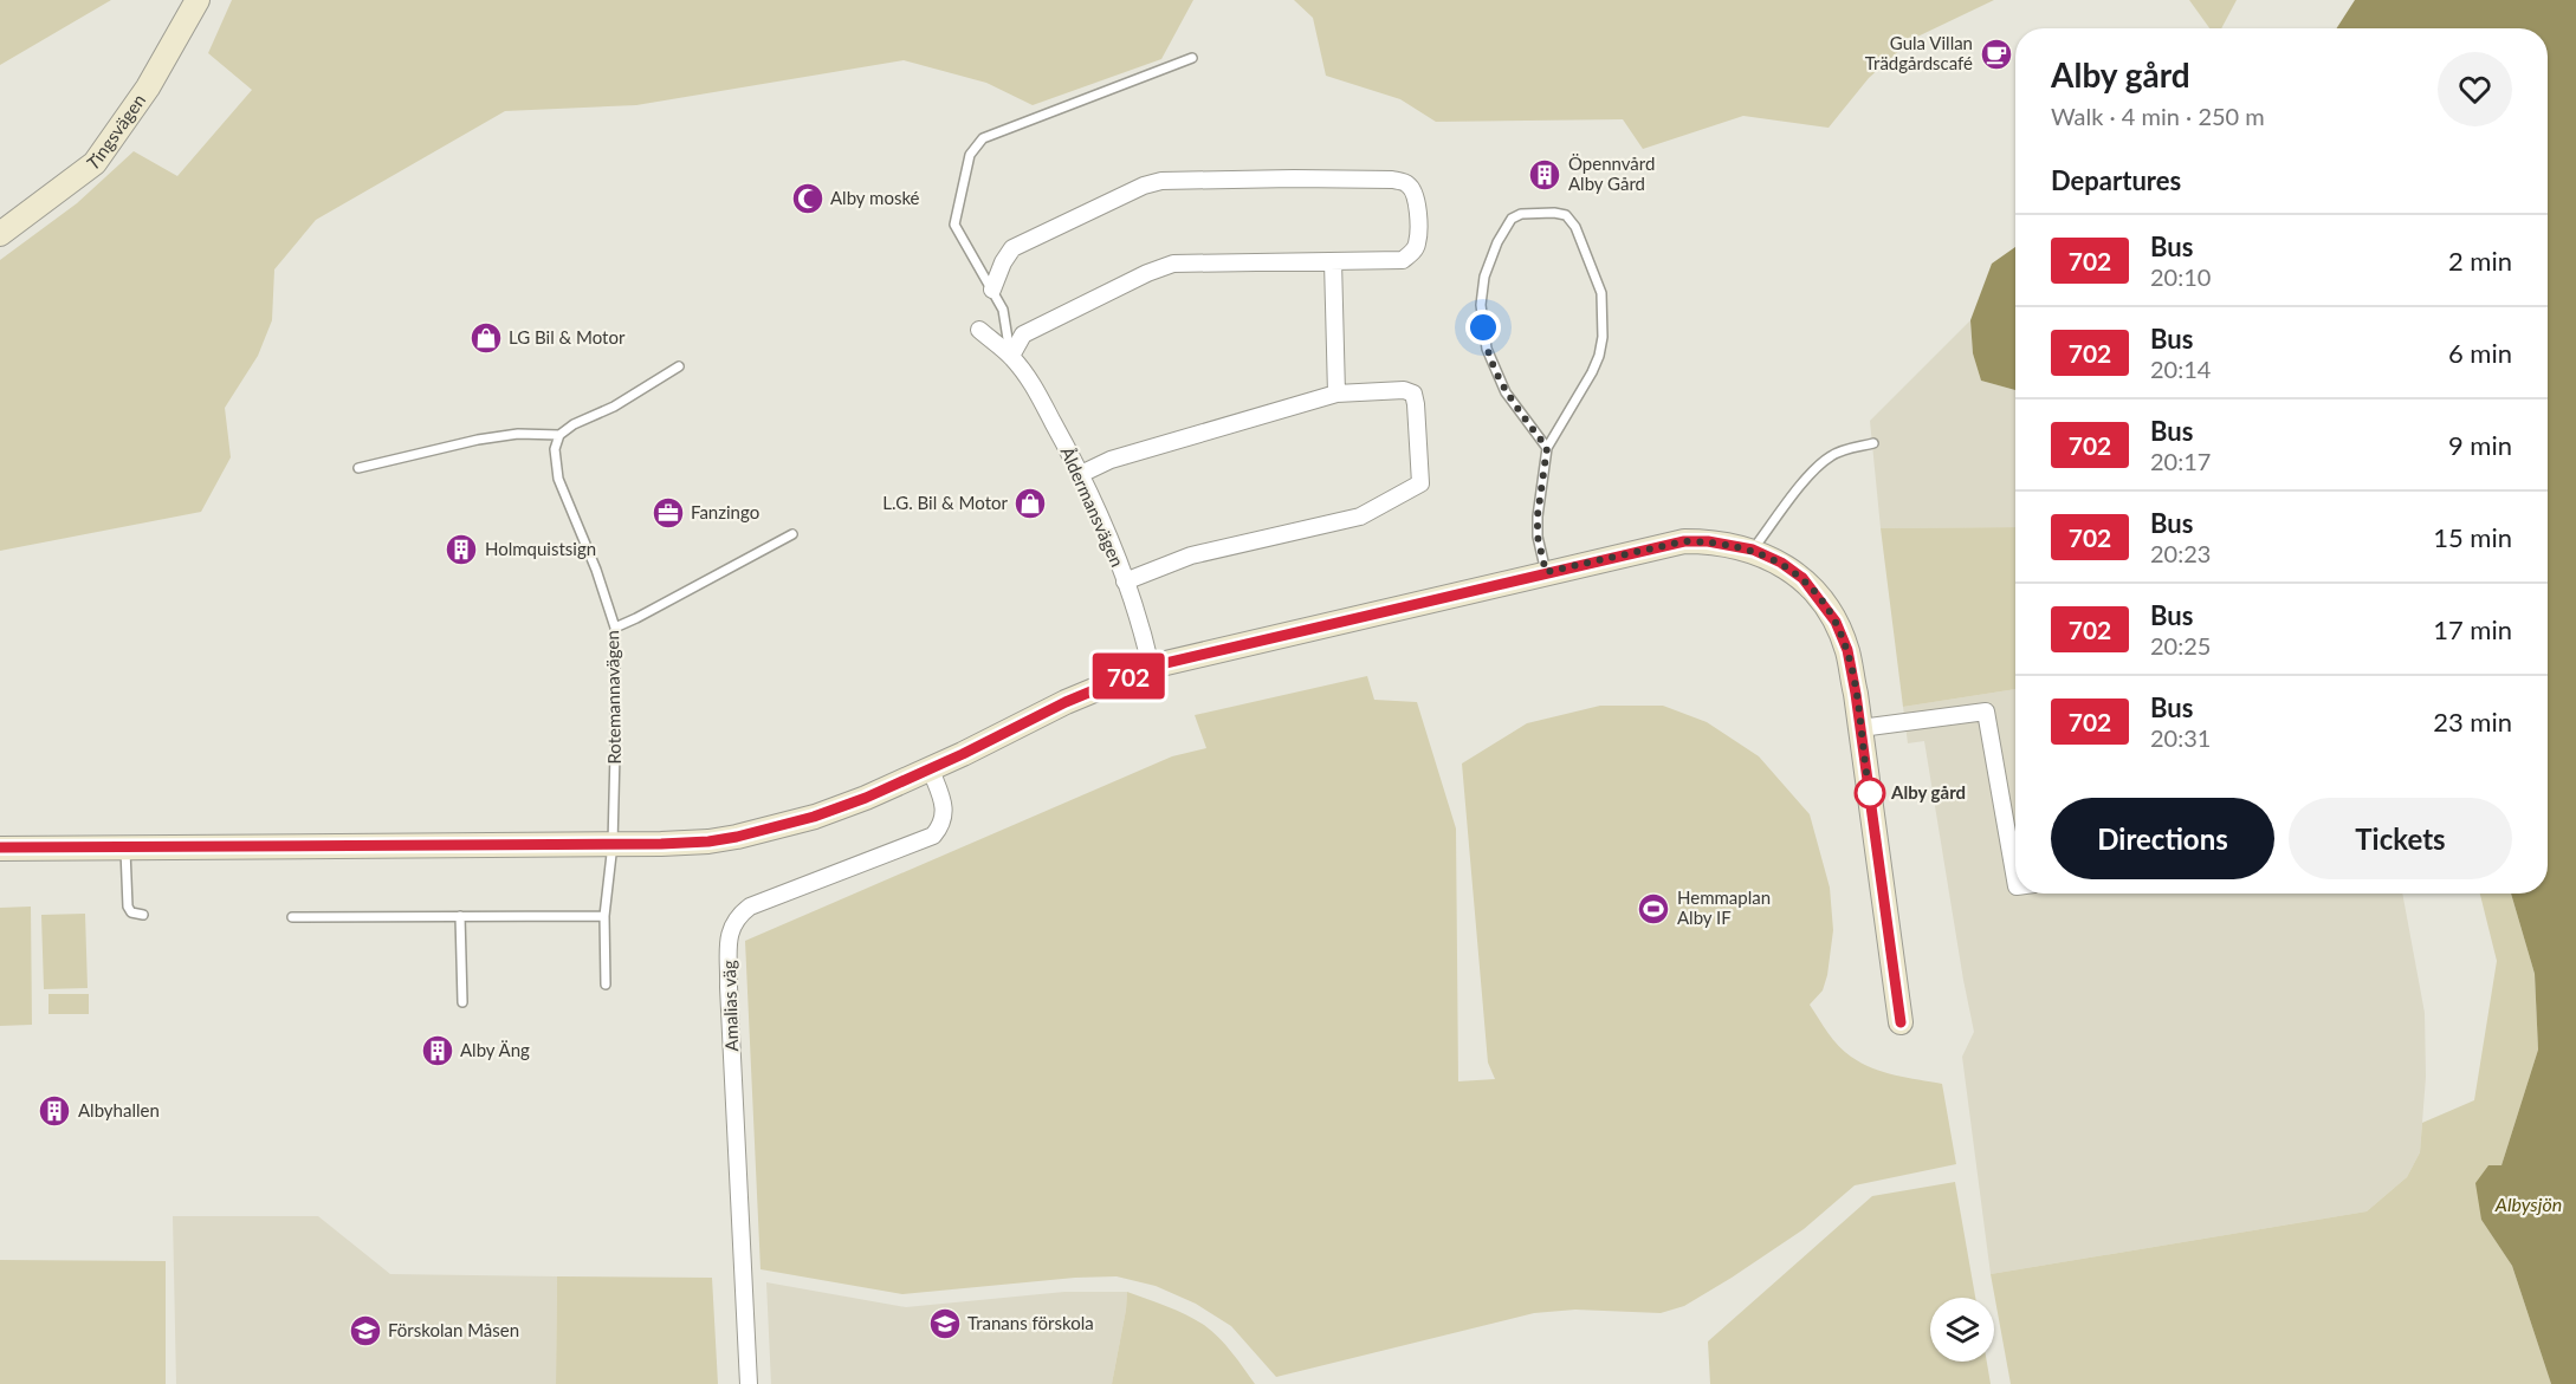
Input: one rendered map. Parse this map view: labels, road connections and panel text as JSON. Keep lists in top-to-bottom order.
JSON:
{
  "streets": {
    "street": ["Tingsvägen", "Åldermansvägen", "Amalias väg"],
    "lane": ["Rotemannavägen"]
  },
  "water": ["Albysjön"],
  "places": {
    "cafe": ["Gula Villan Trädgårdscafé"],
    "building": [
      "Öpennvård Alby Gård",
      "Holmquistsign",
      "Alby Äng",
      "Albyhallen"
    ],
    "mosque": ["Alby moské"],
    "shop": ["LG Bil & Motor", "L.G. Bil & Motor"],
    "office": ["Fanzingo"],
    "other": ["Alby gård"],
    "sports": ["Hemmaplan Alby IF"],
    "school or university": ["Tranans förskola", "Förskolan Måsen"]
  },
  "lines": ["bus line 702"],
  "page": {
    "on_map": "702",
    "heading": [
      ["Alby gård", "Walk · 4 min · 250 m"],
      "Departures"
    ],
    "list": [
      {
        "mark": "702",
        "name": "Bus",
        "note": "20:10",
        "value": "2 min"
      },
      {
        "mark": "702",
        "name": "Bus",
        "note": "20:14",
        "value": "6 min"
      },
      {
        "mark": "702",
        "name": "Bus",
        "note": "20:17",
        "value": "9 min"
      },
      {
        "mark": "702",
        "name": "Bus",
        "note": "20:23",
        "value": "15 min"
      },
      {
        "mark": "702",
        "name": "Bus",
        "note": "20:25",
        "value": "17 min"
      },
      {
        "mark": "702",
        "name": "Bus",
        "note": "20:31",
        "value": "23 min"
      }
    ],
    "buttons": ["Directions", "Tickets"]
  }
}
